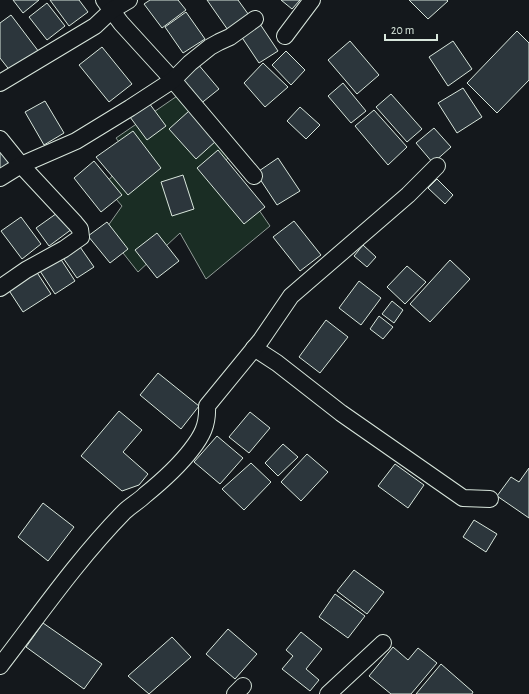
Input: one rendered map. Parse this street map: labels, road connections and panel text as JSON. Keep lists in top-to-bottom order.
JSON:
{
  "scale_bar": "20 m"
}
